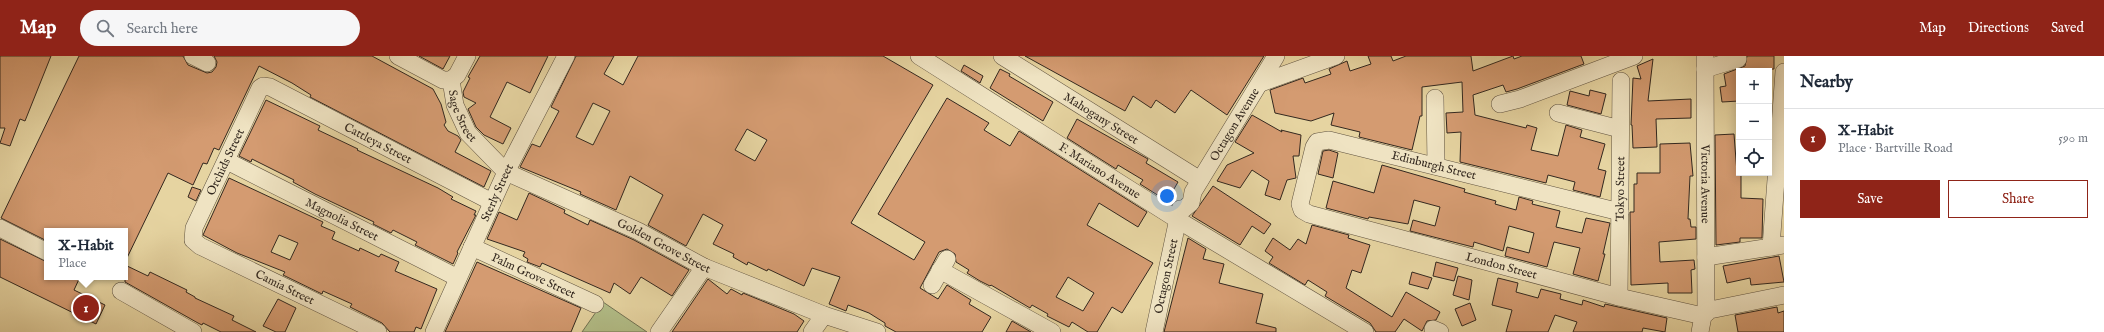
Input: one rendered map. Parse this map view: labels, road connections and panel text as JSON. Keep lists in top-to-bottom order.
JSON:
{
  "streets": {
    "street": [
      "Sage Street",
      "Mahogany Street",
      "Octagon Avenue",
      "Cattleya Street",
      "Orchids Street",
      "Edinburgh Street",
      "F. Mariano Avenue",
      "Victoria Avenue",
      "Tokyo Street",
      "Sterly Street",
      "Magnolia Street",
      "Golden Grove Street",
      "London Street",
      "Palm Grove Street",
      "Octagon Street",
      "Camia Street"
    ]
  },
  "crossings": [
    ["Sage Street", "Sterly Street"],
    ["Sage Street", "Golden Grove Street"],
    ["Mahogany Street", "Octagon Avenue"],
    ["Octagon Avenue", "F. Mariano Avenue"],
    ["Octagon Avenue", "Octagon Street"],
    ["Cattleya Street", "Orchids Street"],
    ["Cattleya Street", "Sterly Street"],
    ["Orchids Street", "Magnolia Street"],
    ["Orchids Street", "Camia Street"],
    ["Edinburgh Street", "Tokyo Street"],
    ["Edinburgh Street", "London Street"],
    ["F. Mariano Avenue", "Octagon Street"],
    ["Victoria Avenue", "London Street"],
    ["Tokyo Street", "London Street"],
    ["Sterly Street", "Magnolia Street"],
    ["Sterly Street", "Golden Grove Street"],
    ["Sterly Street", "Palm Grove Street"]
  ],
  "page": {
    "header": "Map",
    "search": "Search here",
    "nav": ["Map", "Directions", "Saved"],
    "heading": "Nearby",
    "map_buttons": ["+", "−"],
    "list": [
      {
        "mark": "1",
        "name": "X-Habit",
        "note": "Place · Bartville Road",
        "value": "590 m"
      }
    ],
    "buttons": ["Save", "Share"],
    "popup": ["X-Habit", "Place"],
    "pins": "1"
  }
}
